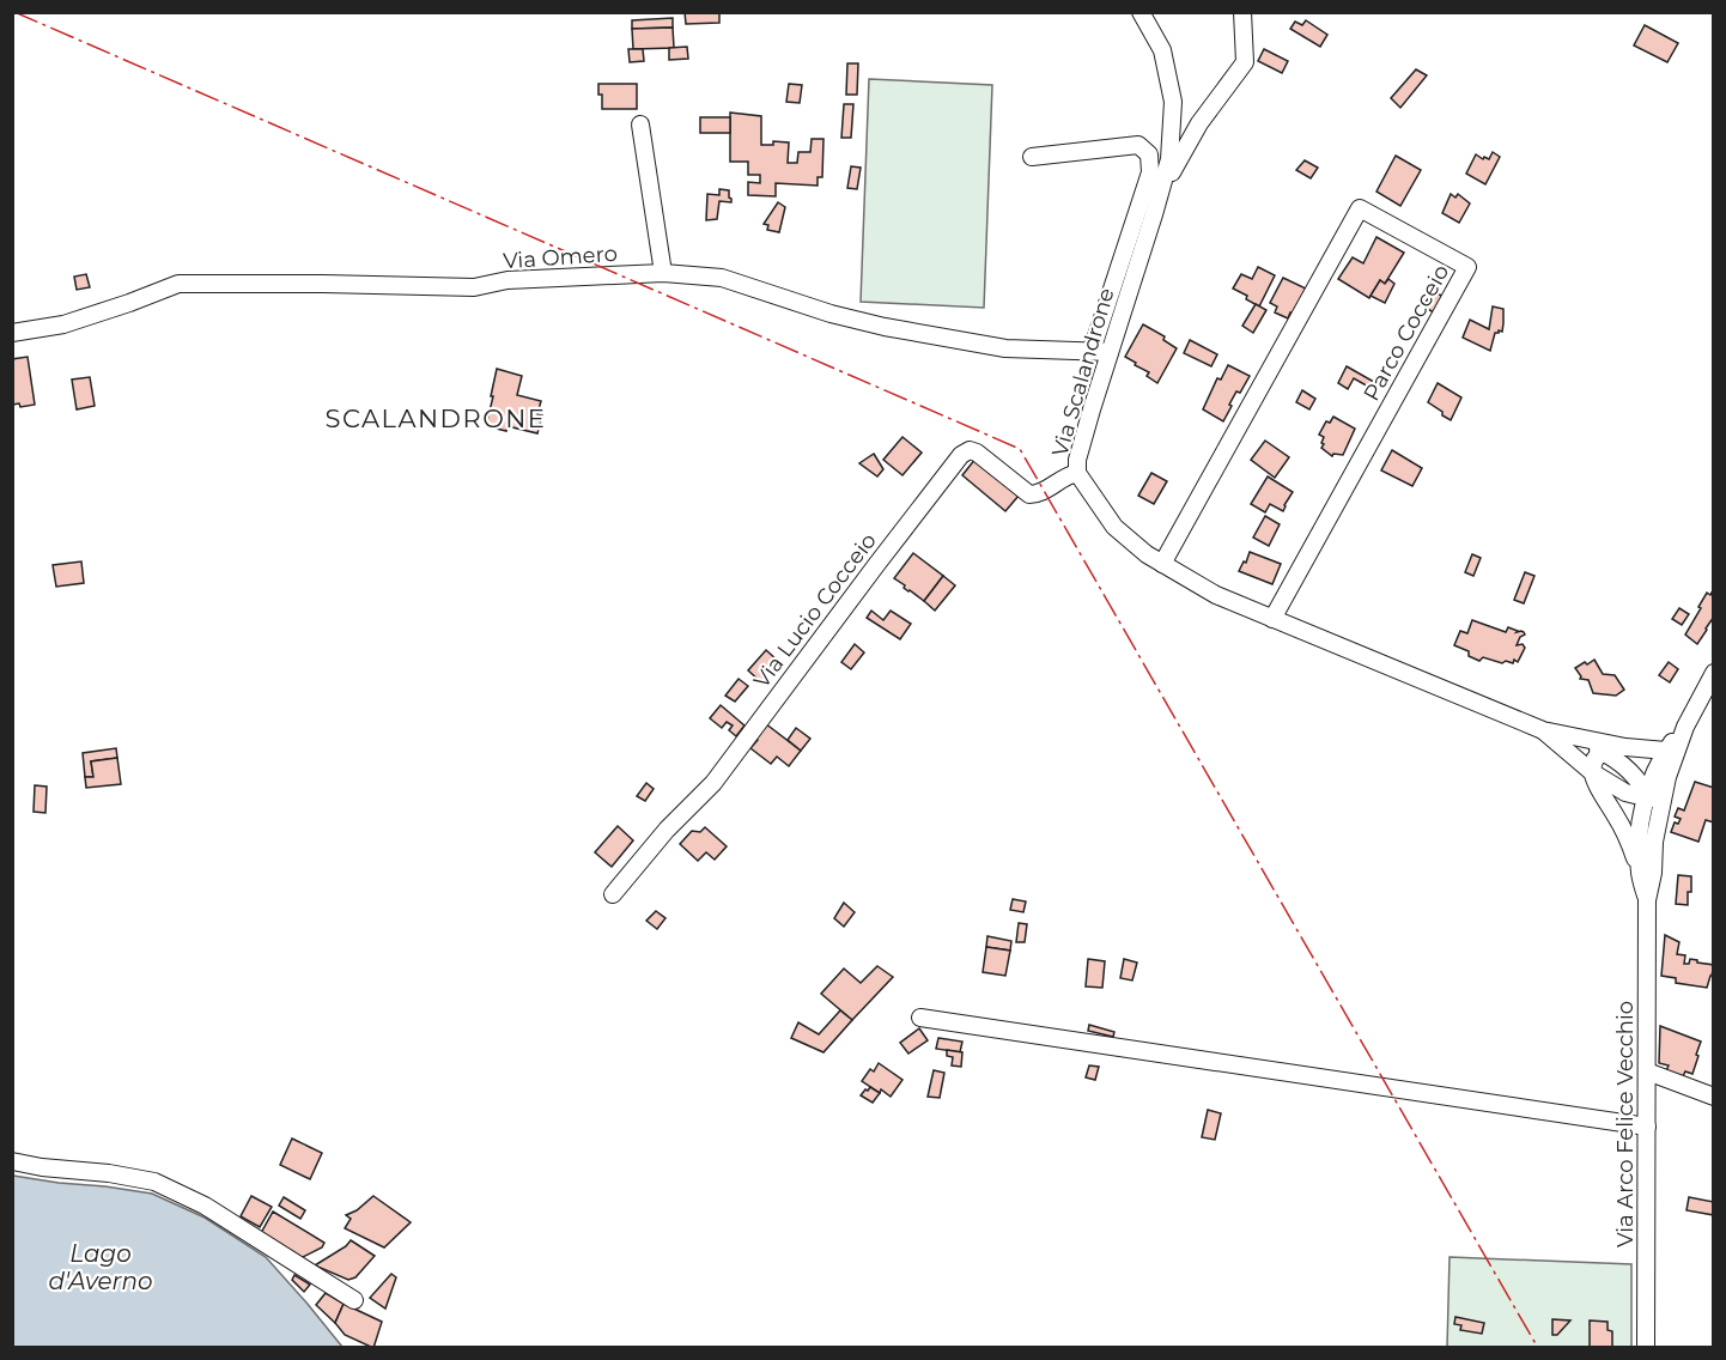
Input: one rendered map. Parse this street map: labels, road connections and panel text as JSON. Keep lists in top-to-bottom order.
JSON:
{
  "streets": {
    "street": [
      "Via Omero",
      "Parco Cocceio",
      "Via Scalandrone",
      "Via Lucio Cocceio",
      "Via Arco Felice Vecchio"
    ]
  },
  "crossings": [
    ["Via Omero", "Via Scalandrone"],
    ["Parco Cocceio", "Via Scalandrone"],
    ["Via Scalandrone", "Via Lucio Cocceio"]
  ],
  "districts": ["SCALANDRONE"],
  "water": ["Lago d'Averno"]
}
